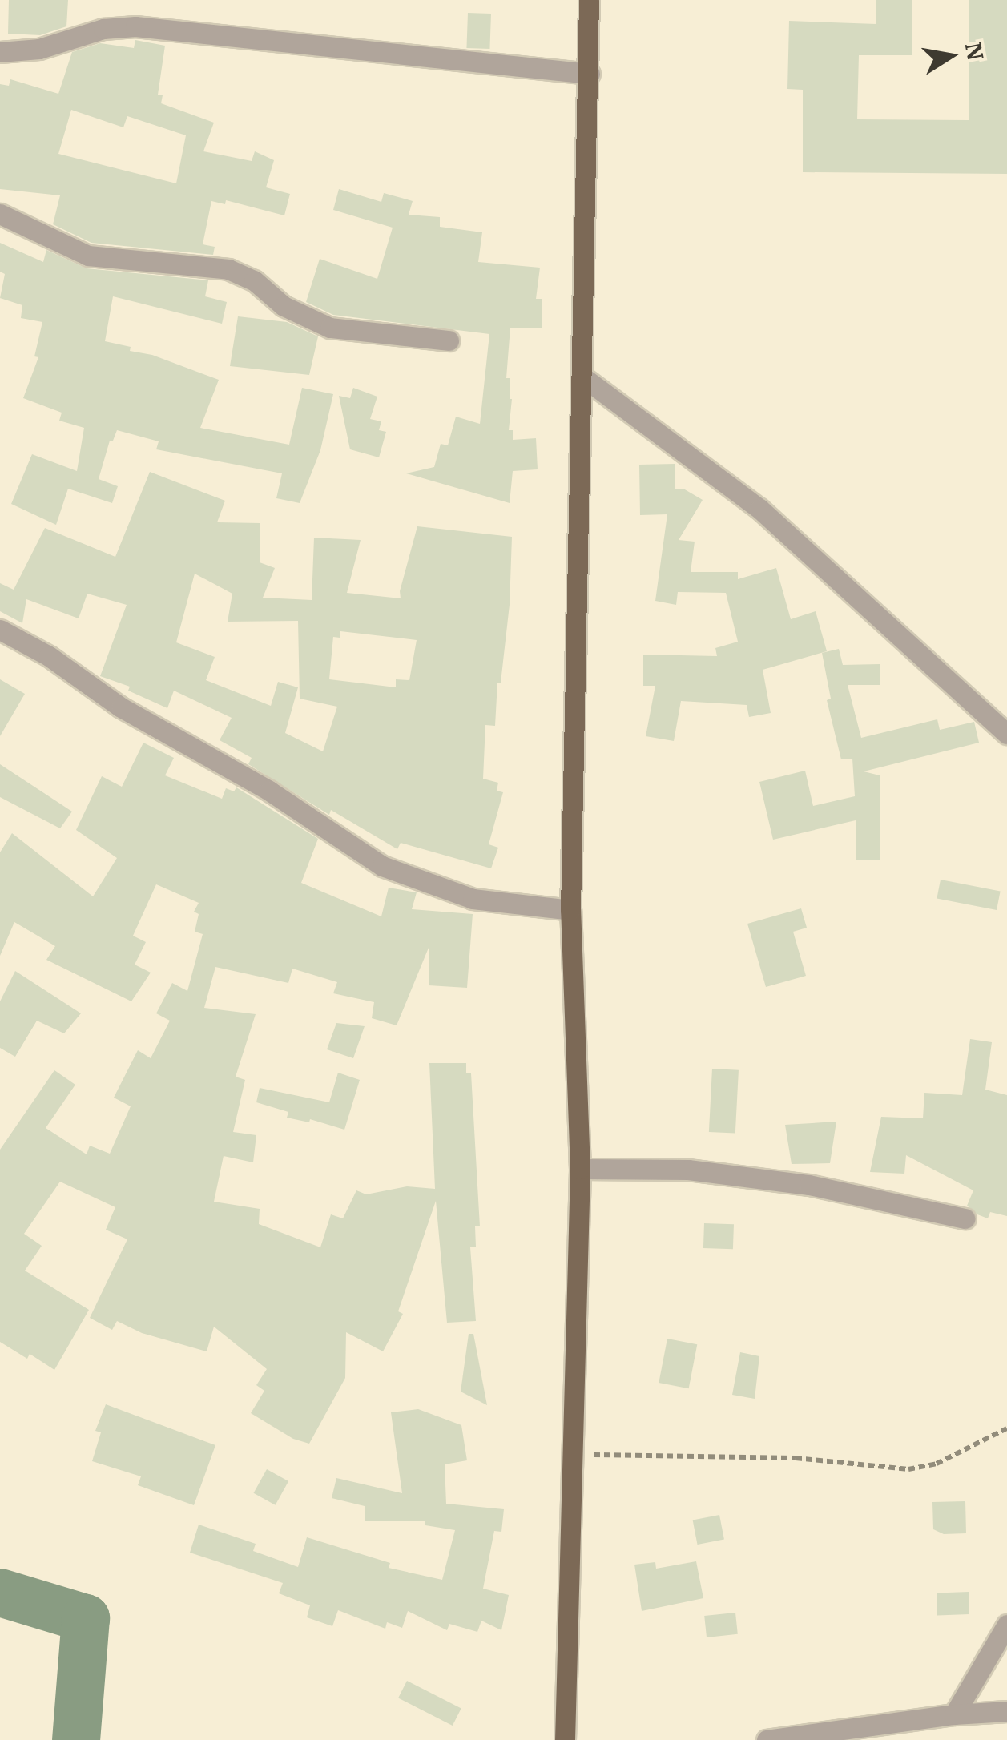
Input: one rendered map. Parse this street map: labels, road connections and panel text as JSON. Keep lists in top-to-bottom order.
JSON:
{
  "north": "right"
}
